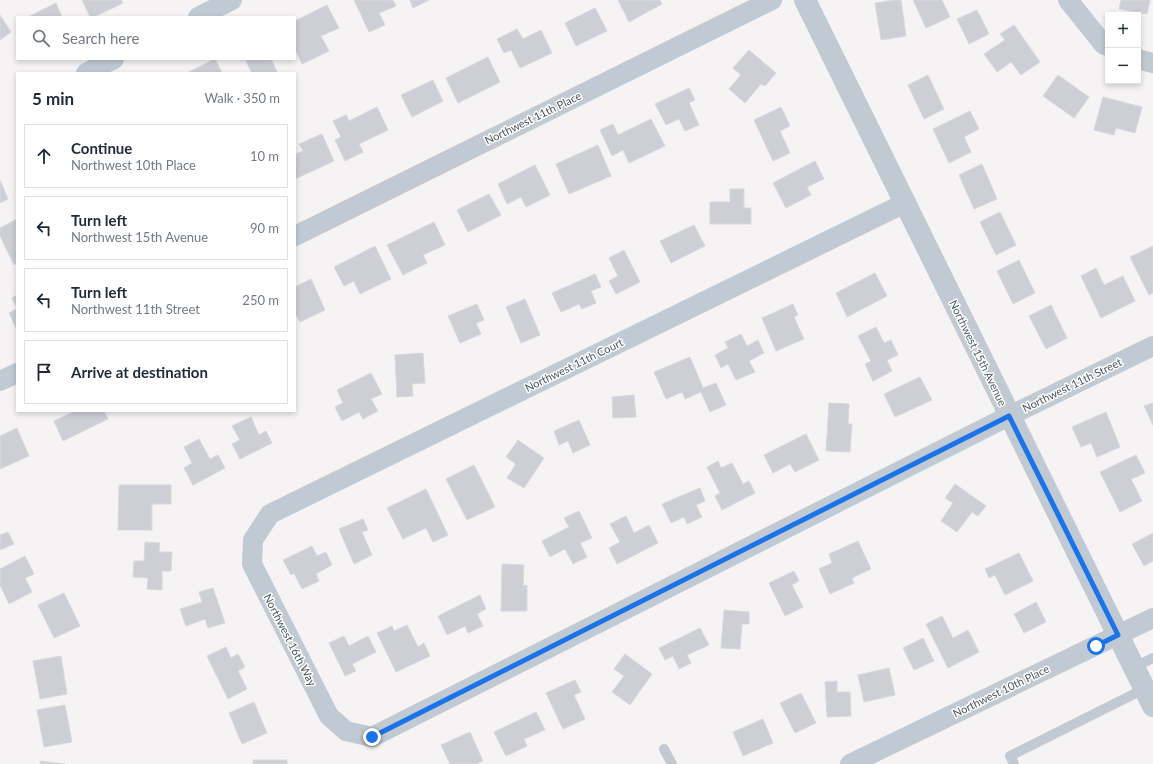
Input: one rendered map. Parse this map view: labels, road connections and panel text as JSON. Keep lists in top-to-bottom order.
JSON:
{
  "streets": {
    "street": [
      "Northwest 11th Place",
      "Northwest 15th Avenue",
      "Northwest 11th Court",
      "Northwest 11th Street",
      "Northwest 16th Way",
      "Northwest 10th Place"
    ]
  },
  "crossings": [
    ["Northwest 15th Avenue", "Northwest 11th Court"],
    ["Northwest 15th Avenue", "Northwest 11th Street"],
    ["Northwest 15th Avenue", "Northwest 10th Place"],
    ["Northwest 11th Court", "Northwest 16th Way"],
    ["Northwest 11th Street", "Northwest 16th Way"]
  ],
  "page": {
    "map_buttons": ["+", "−"],
    "search": "Search here",
    "heading": ["5 min", "Walk · 350 m"],
    "list": [
      ["Continue", "Northwest 10th Place", "10 m"],
      ["Turn left", "Northwest 15th Avenue", "90 m"],
      ["Turn left", "Northwest 11th Street", "250 m"],
      "Arrive at destination"
    ]
  }
}
